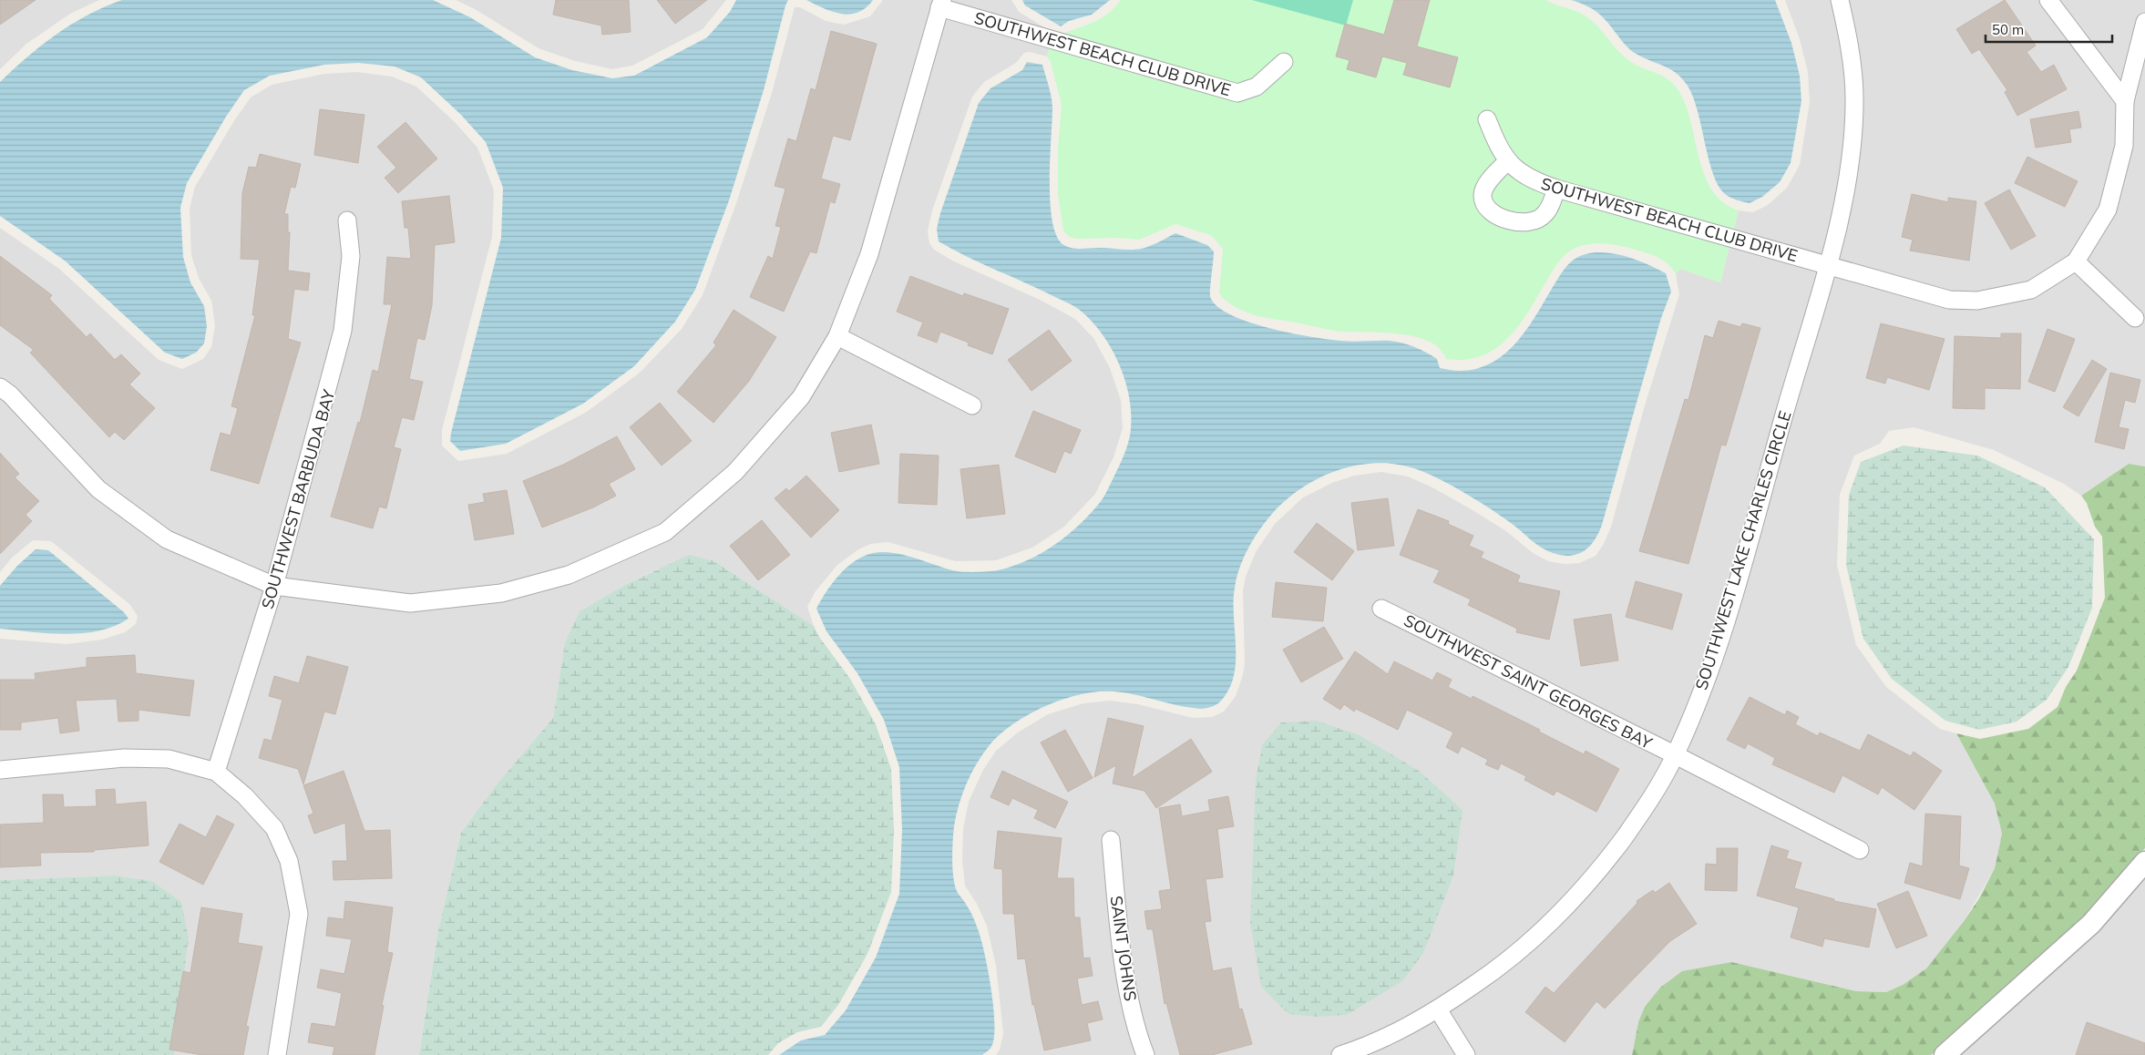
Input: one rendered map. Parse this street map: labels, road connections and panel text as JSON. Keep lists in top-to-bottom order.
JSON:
{
  "streets": {
    "street": [
      "SOUTHWEST BEACH CLUB DRIVE",
      "SOUTHWEST BARBUDA BAY",
      "SOUTHWEST LAKE CHARLES CIRCLE",
      "SOUTHWEST SAINT GEORGES BAY",
      "SAINT JOHNS"
    ]
  },
  "crossings": [
    ["SOUTHWEST BEACH CLUB DRIVE", "SOUTHWEST LAKE CHARLES CIRCLE"],
    ["SOUTHWEST LAKE CHARLES CIRCLE", "SOUTHWEST SAINT GEORGES BAY"]
  ],
  "scale_bar": "50 m"
}
